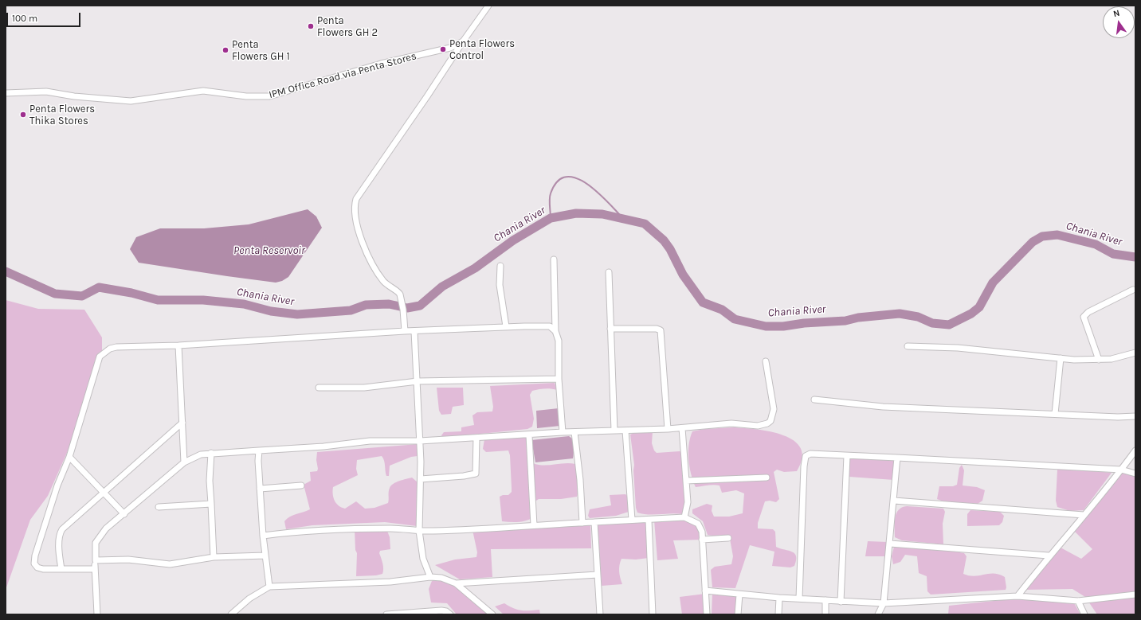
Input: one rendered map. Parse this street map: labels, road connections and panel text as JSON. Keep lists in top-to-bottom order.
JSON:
{
  "streets": {
    "street": ["IPM Office Road via Penta Stores"]
  },
  "water": ["Chania River", "Penta Reservoir"],
  "places": [
    "Penta Flowers GH 2",
    "Penta Flowers Control",
    "Penta Flowers GH 1",
    "Penta Flowers Thika Stores"
  ],
  "scale_bar": "100 m",
  "north": "top"
}
